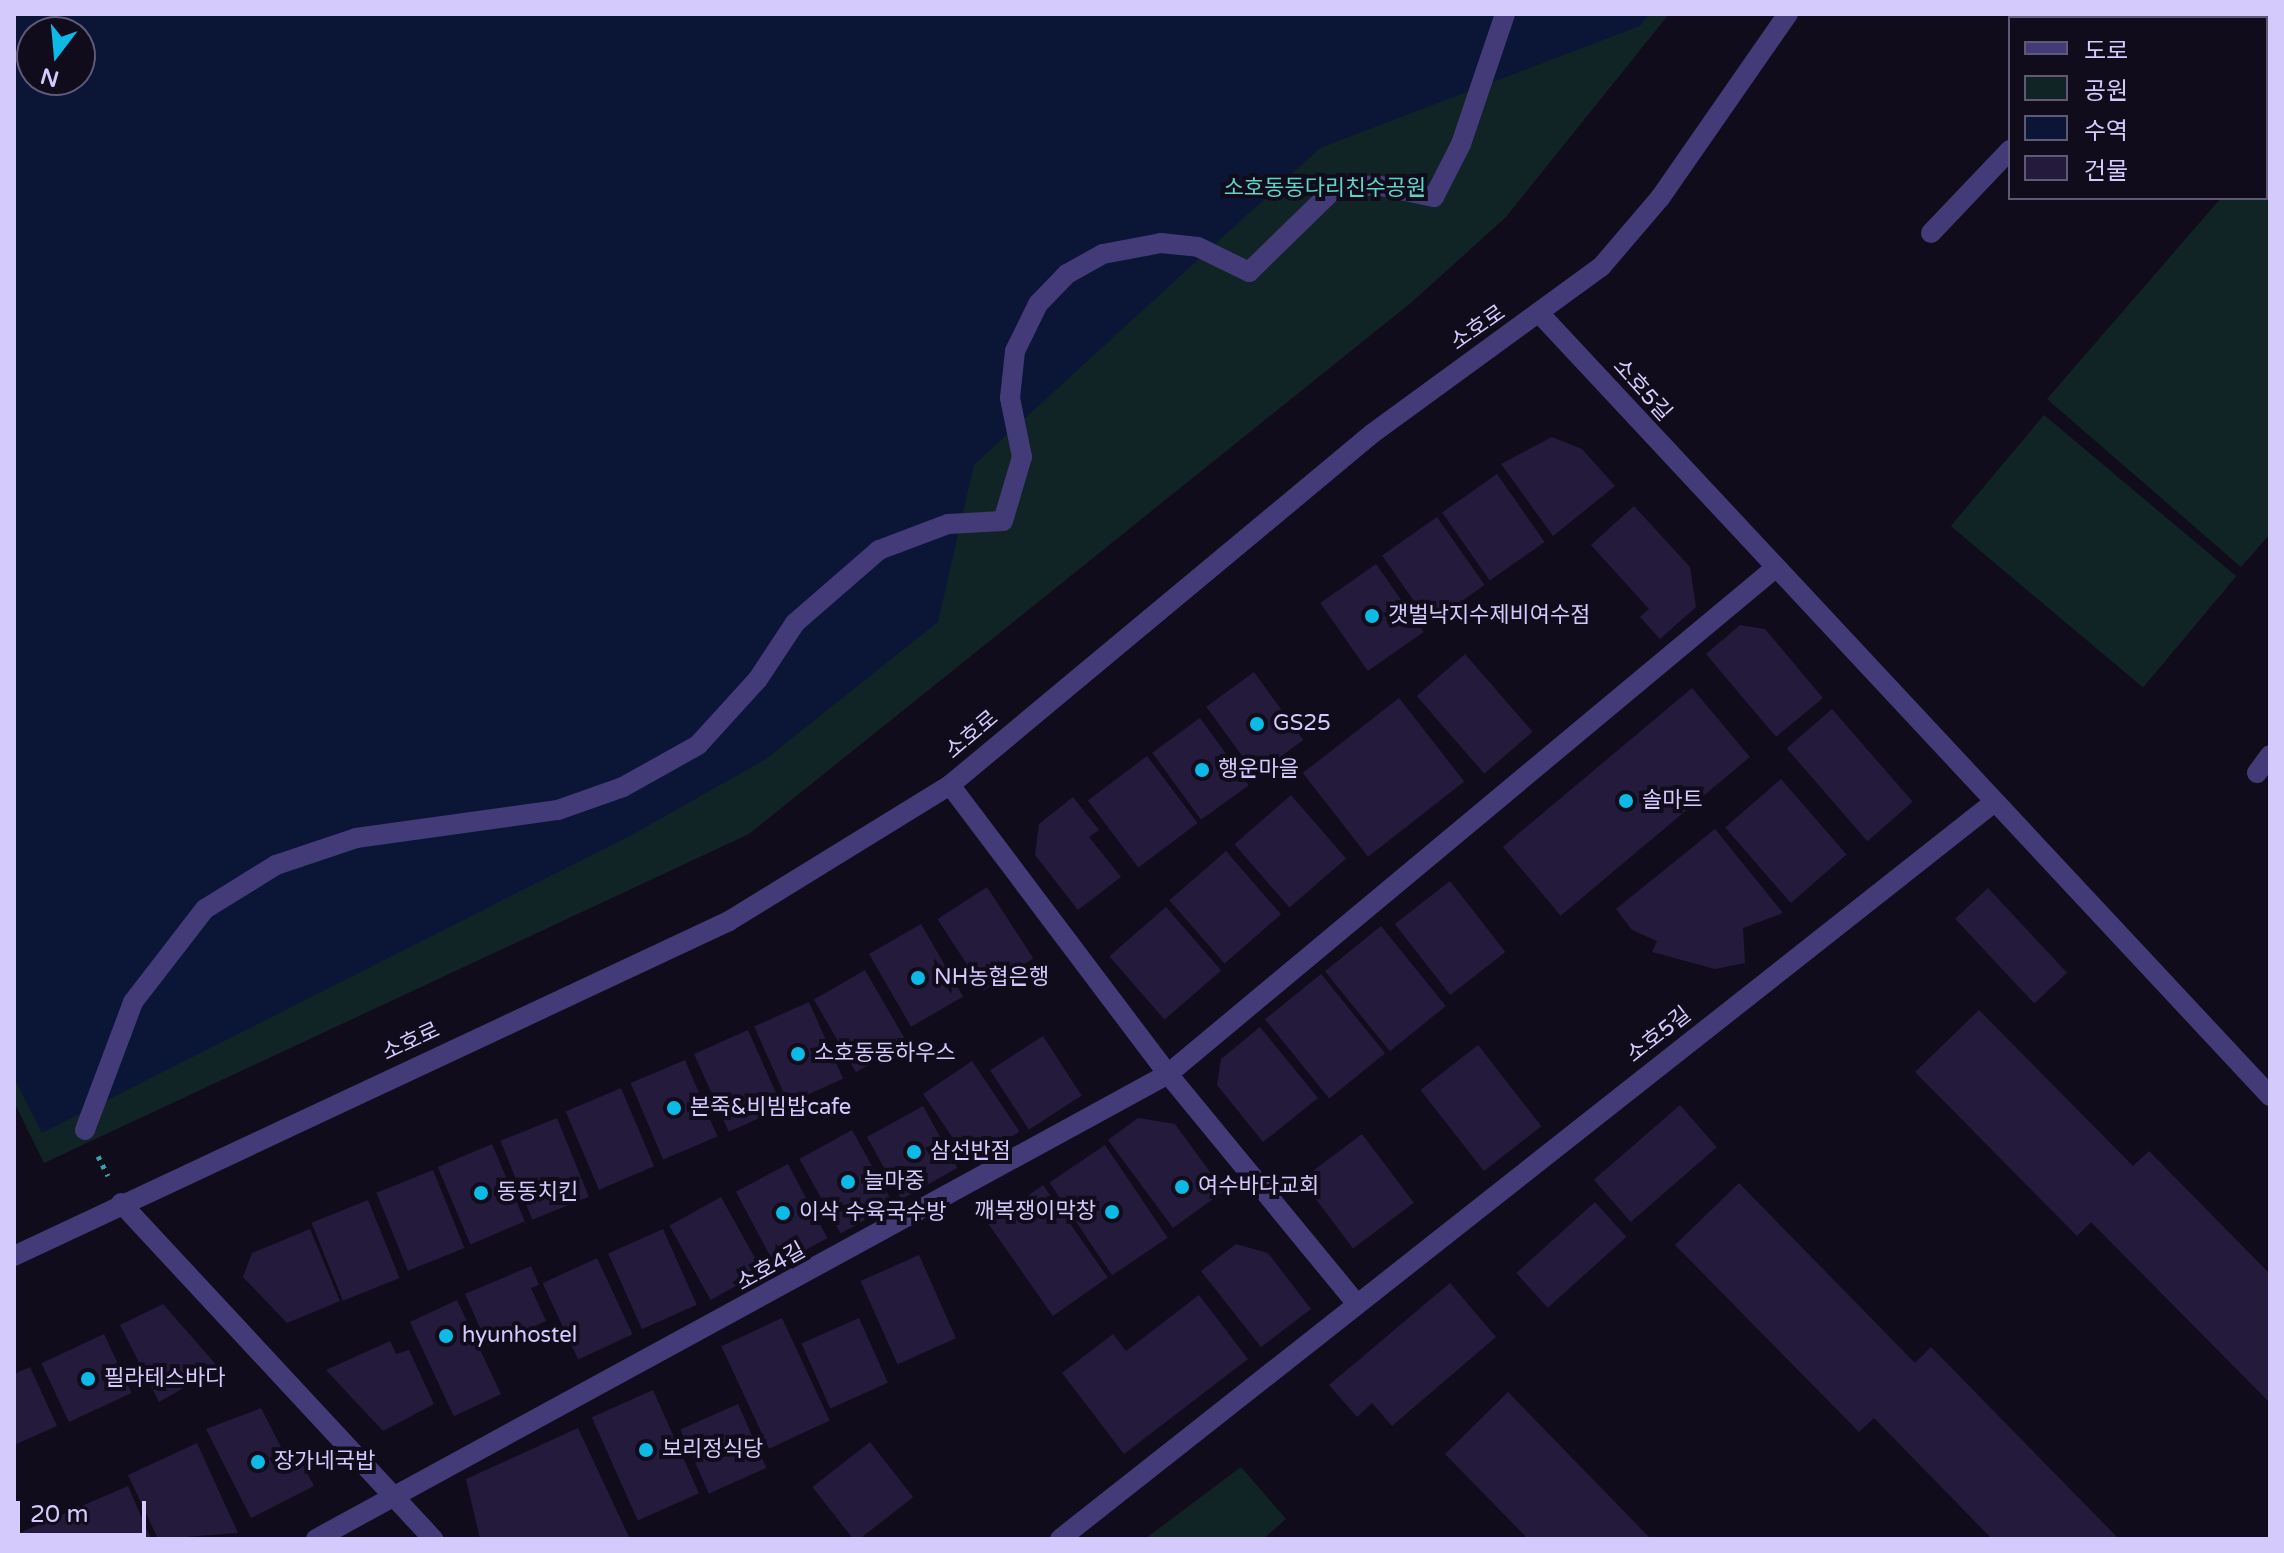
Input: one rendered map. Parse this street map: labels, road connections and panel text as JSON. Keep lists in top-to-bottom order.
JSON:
{
  "streets": {
    "street": ["소호로", "소호5길", "소호4길"]
  },
  "crossings": [
    ["소호로", "소호5길"]
  ],
  "parks": ["소호동동다리친수공원"],
  "places": [
    "갯벌낙지수제비여수점",
    "GS25",
    "행운마을",
    "솔마트",
    "NH농협은행",
    "소호동동하우스",
    "본죽&비빔밥cafe",
    "삼선반점",
    "늘마중",
    "여수바다교회",
    "동동치킨",
    "깨복쟁이막창",
    "이삭 수육국수방",
    "hyunhostel",
    "필라테스바다",
    "보리정식당",
    "장가네국밥"
  ],
  "legend": [
    "도로",
    "공원",
    "수역",
    "건물"
  ],
  "scale_bar": "20 m",
  "north": "bottom"
}
